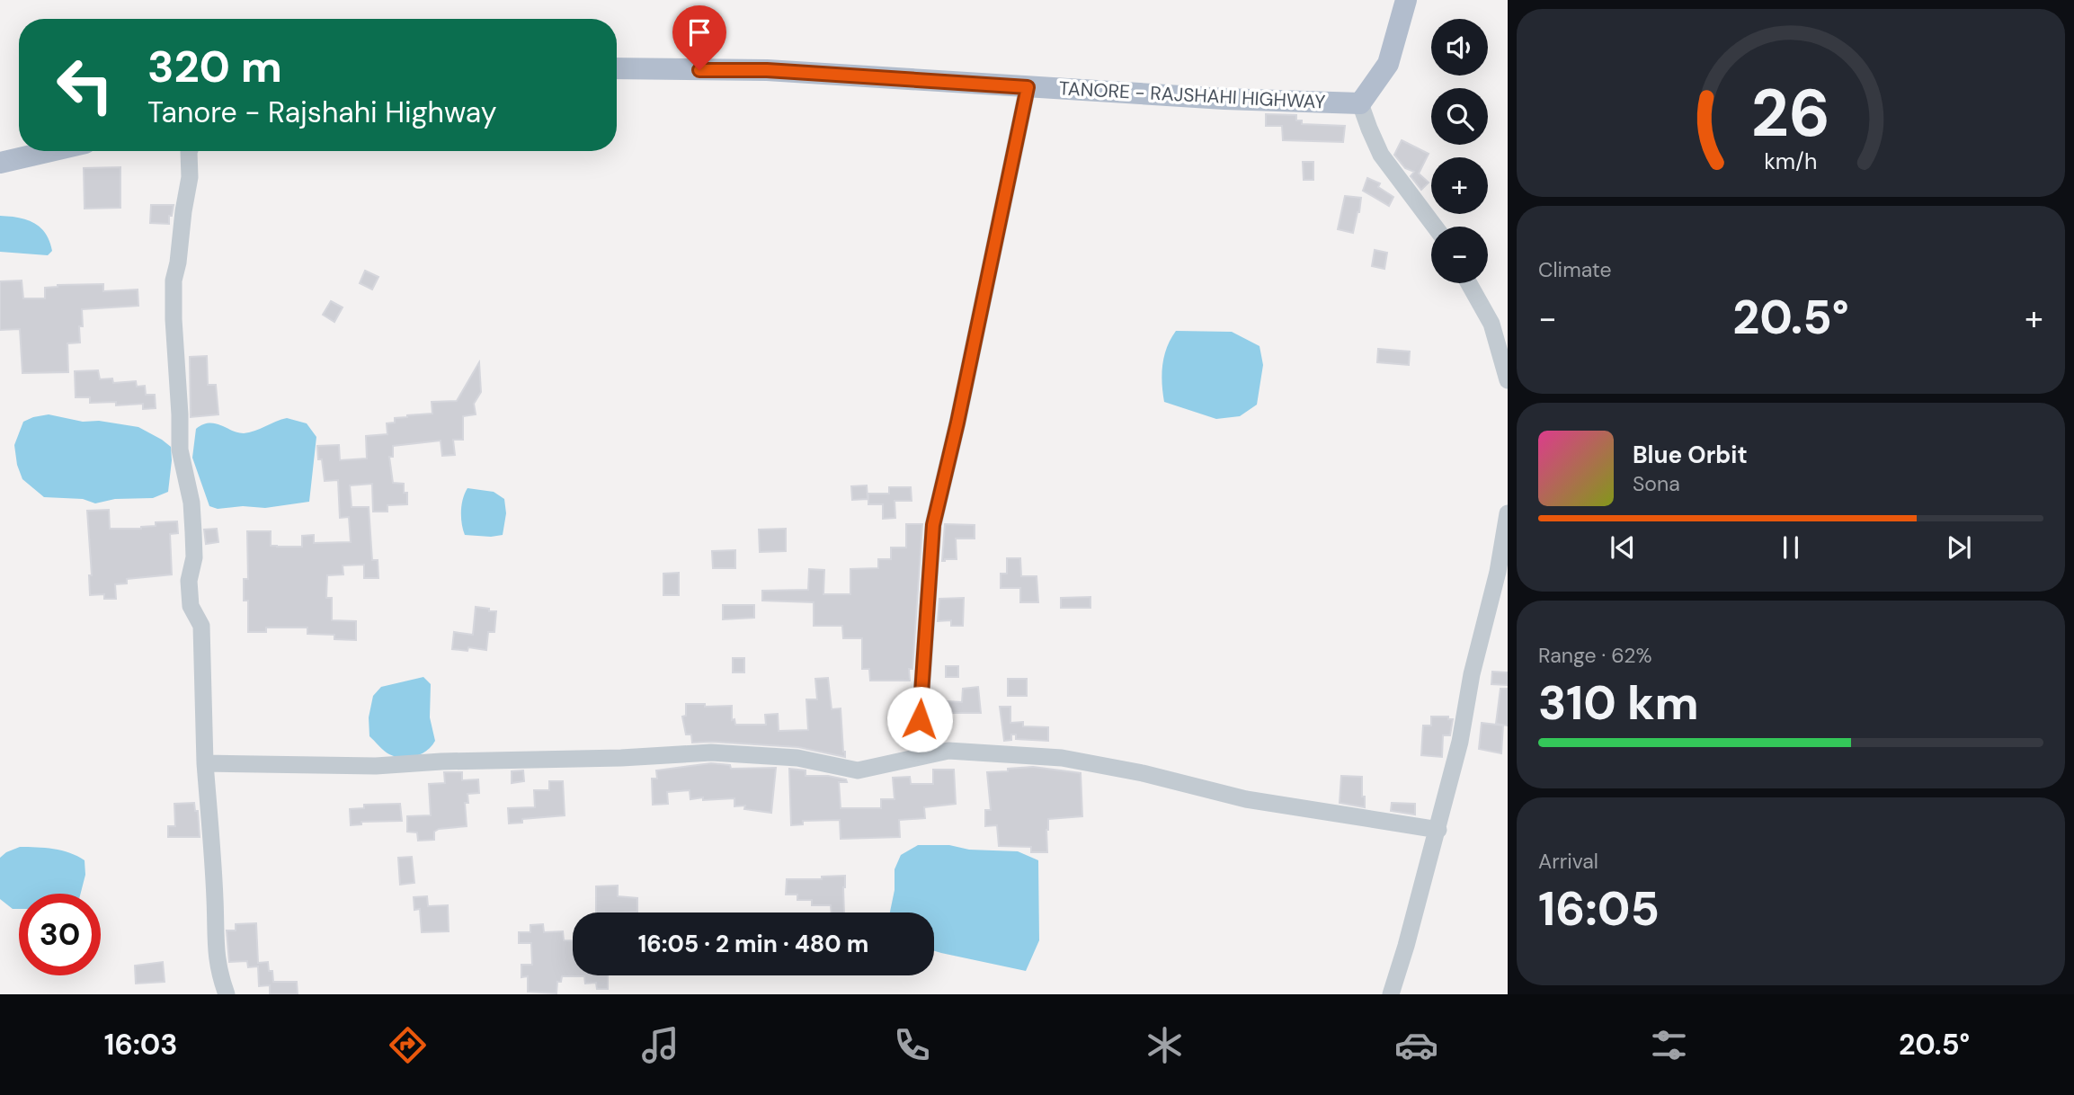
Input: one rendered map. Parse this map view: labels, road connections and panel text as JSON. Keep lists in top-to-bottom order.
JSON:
{
  "streets": {
    "main road": ["TANORE - RAJSHAHI HIGHWAY"]
  },
  "page": {
    "map_buttons": ["+", "−"],
    "turn": ["320 m", "Tanore - Rajshahi Highway"],
    "tile": [
      "Climate",
      ["Range · 62%", "310 km"],
      ["Arrival", "16:05"]
    ],
    "heat": ["−", "20.5°", "+"],
    "song": ["Blue Orbit", "Sona"],
    "limit": "30",
    "trip": "16:05 · 2 min · 480 m",
    "tabs": ["16:03", "20.5°"],
    "gauge": ["26", "km/h"]
  }
}
